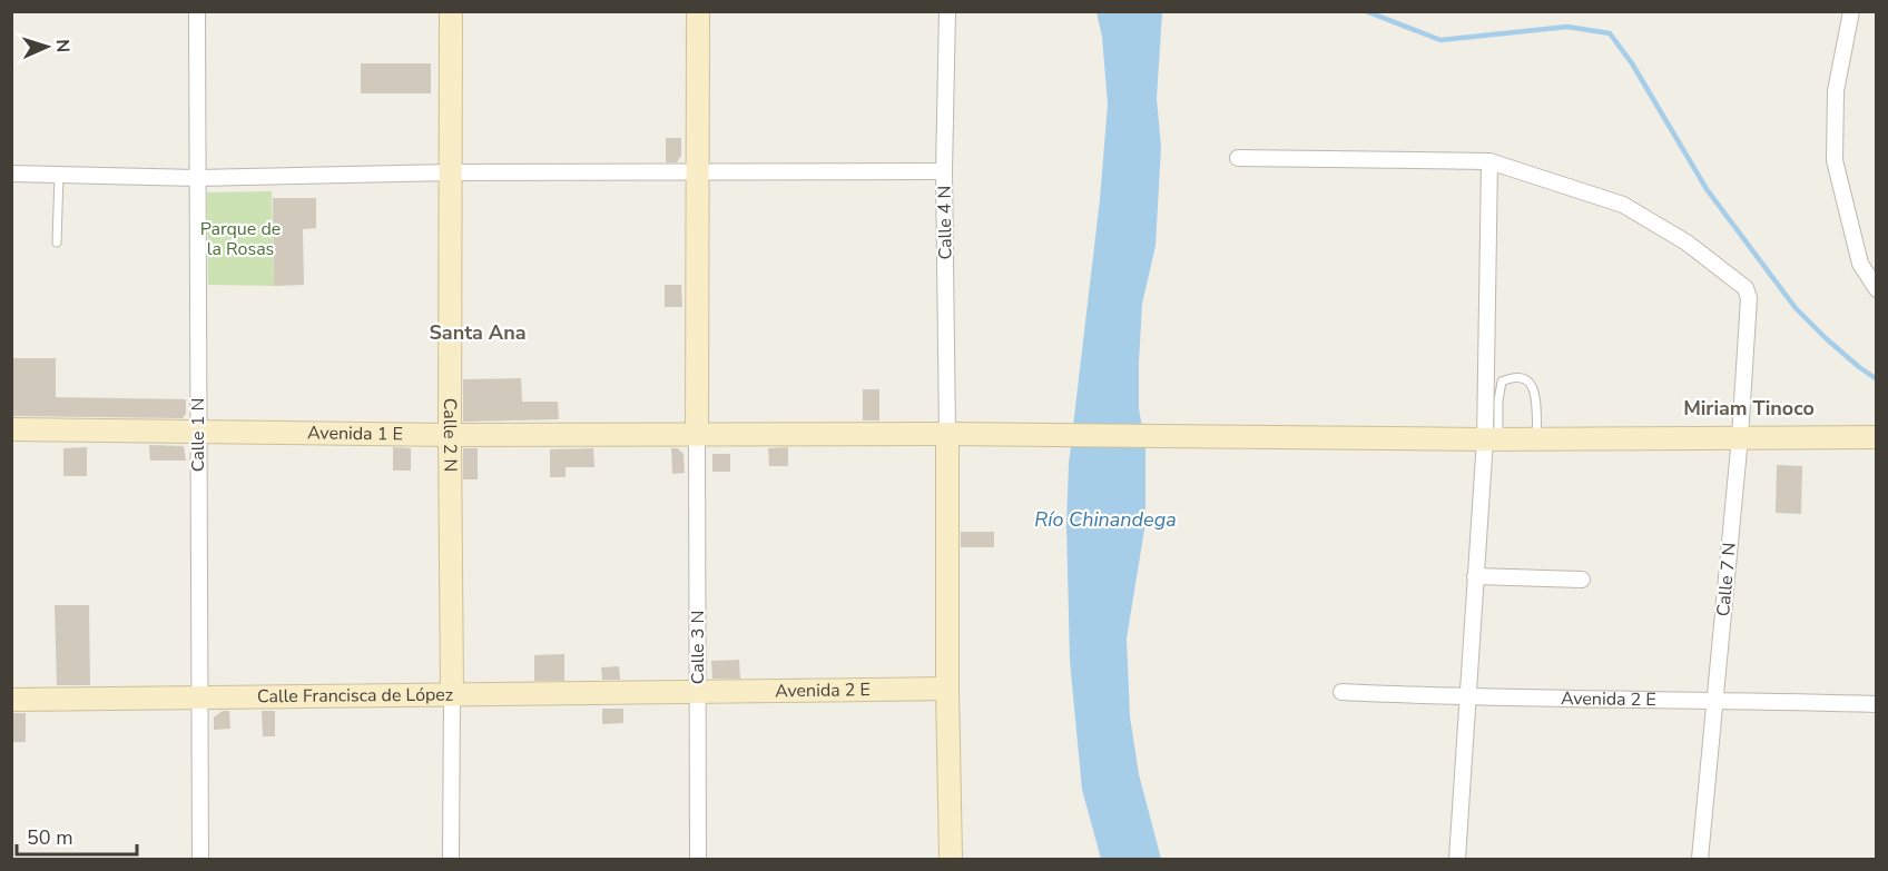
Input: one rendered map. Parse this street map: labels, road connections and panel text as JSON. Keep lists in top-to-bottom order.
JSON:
{
  "streets": {
    "street": [
      "Calle 4 N",
      "Avenida 1 E",
      "Calle 1 N",
      "Calle 2 N",
      "Calle 7 N",
      "Calle 3 N",
      "Avenida 2 E",
      "Calle Francisca de López"
    ]
  },
  "crossings": [
    ["Calle 4 N", "Avenida 1 E"],
    ["Avenida 1 E", "Calle 1 N"],
    ["Avenida 1 E", "Calle 2 N"],
    ["Avenida 1 E", "Calle 7 N"],
    ["Avenida 1 E", "Calle 3 N"],
    ["Calle 1 N", "Calle Francisca de López"],
    ["Calle 2 N", "Calle Francisca de López"],
    ["Calle 7 N", "Avenida 2 E"],
    ["Calle 3 N", "Avenida 2 E"],
    ["Calle 3 N", "Calle Francisca de López"],
    ["Avenida 2 E", "Calle Francisca de López"]
  ],
  "districts": ["Santa Ana", "Miriam Tinoco"],
  "water": ["Río Chinandega"],
  "parks": ["Parque de la Rosas"],
  "scale_bar": "50 m",
  "north": "right"
}
